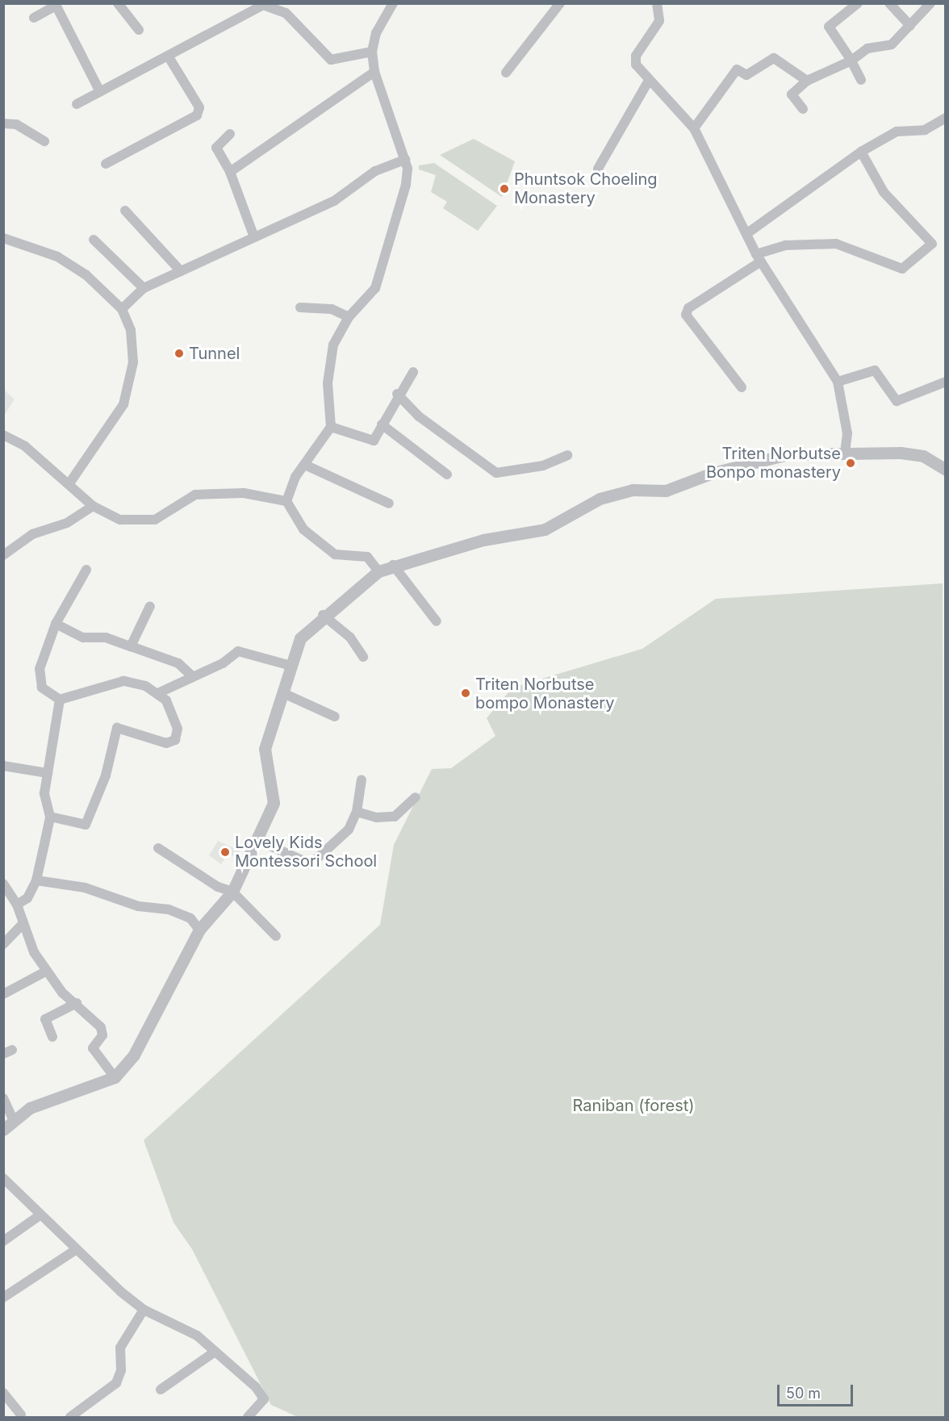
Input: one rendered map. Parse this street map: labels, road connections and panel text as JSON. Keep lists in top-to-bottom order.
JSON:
{
  "parks": ["Raniban (forest)"],
  "places": [
    "Phuntsok Choeling Monastery",
    "Tunnel",
    "Triten Norbutse Bonpo monastery",
    "Triten Norbutse bompo Monastery",
    "Lovely Kids Montessori School"
  ],
  "scale_bar": "50 m"
}
